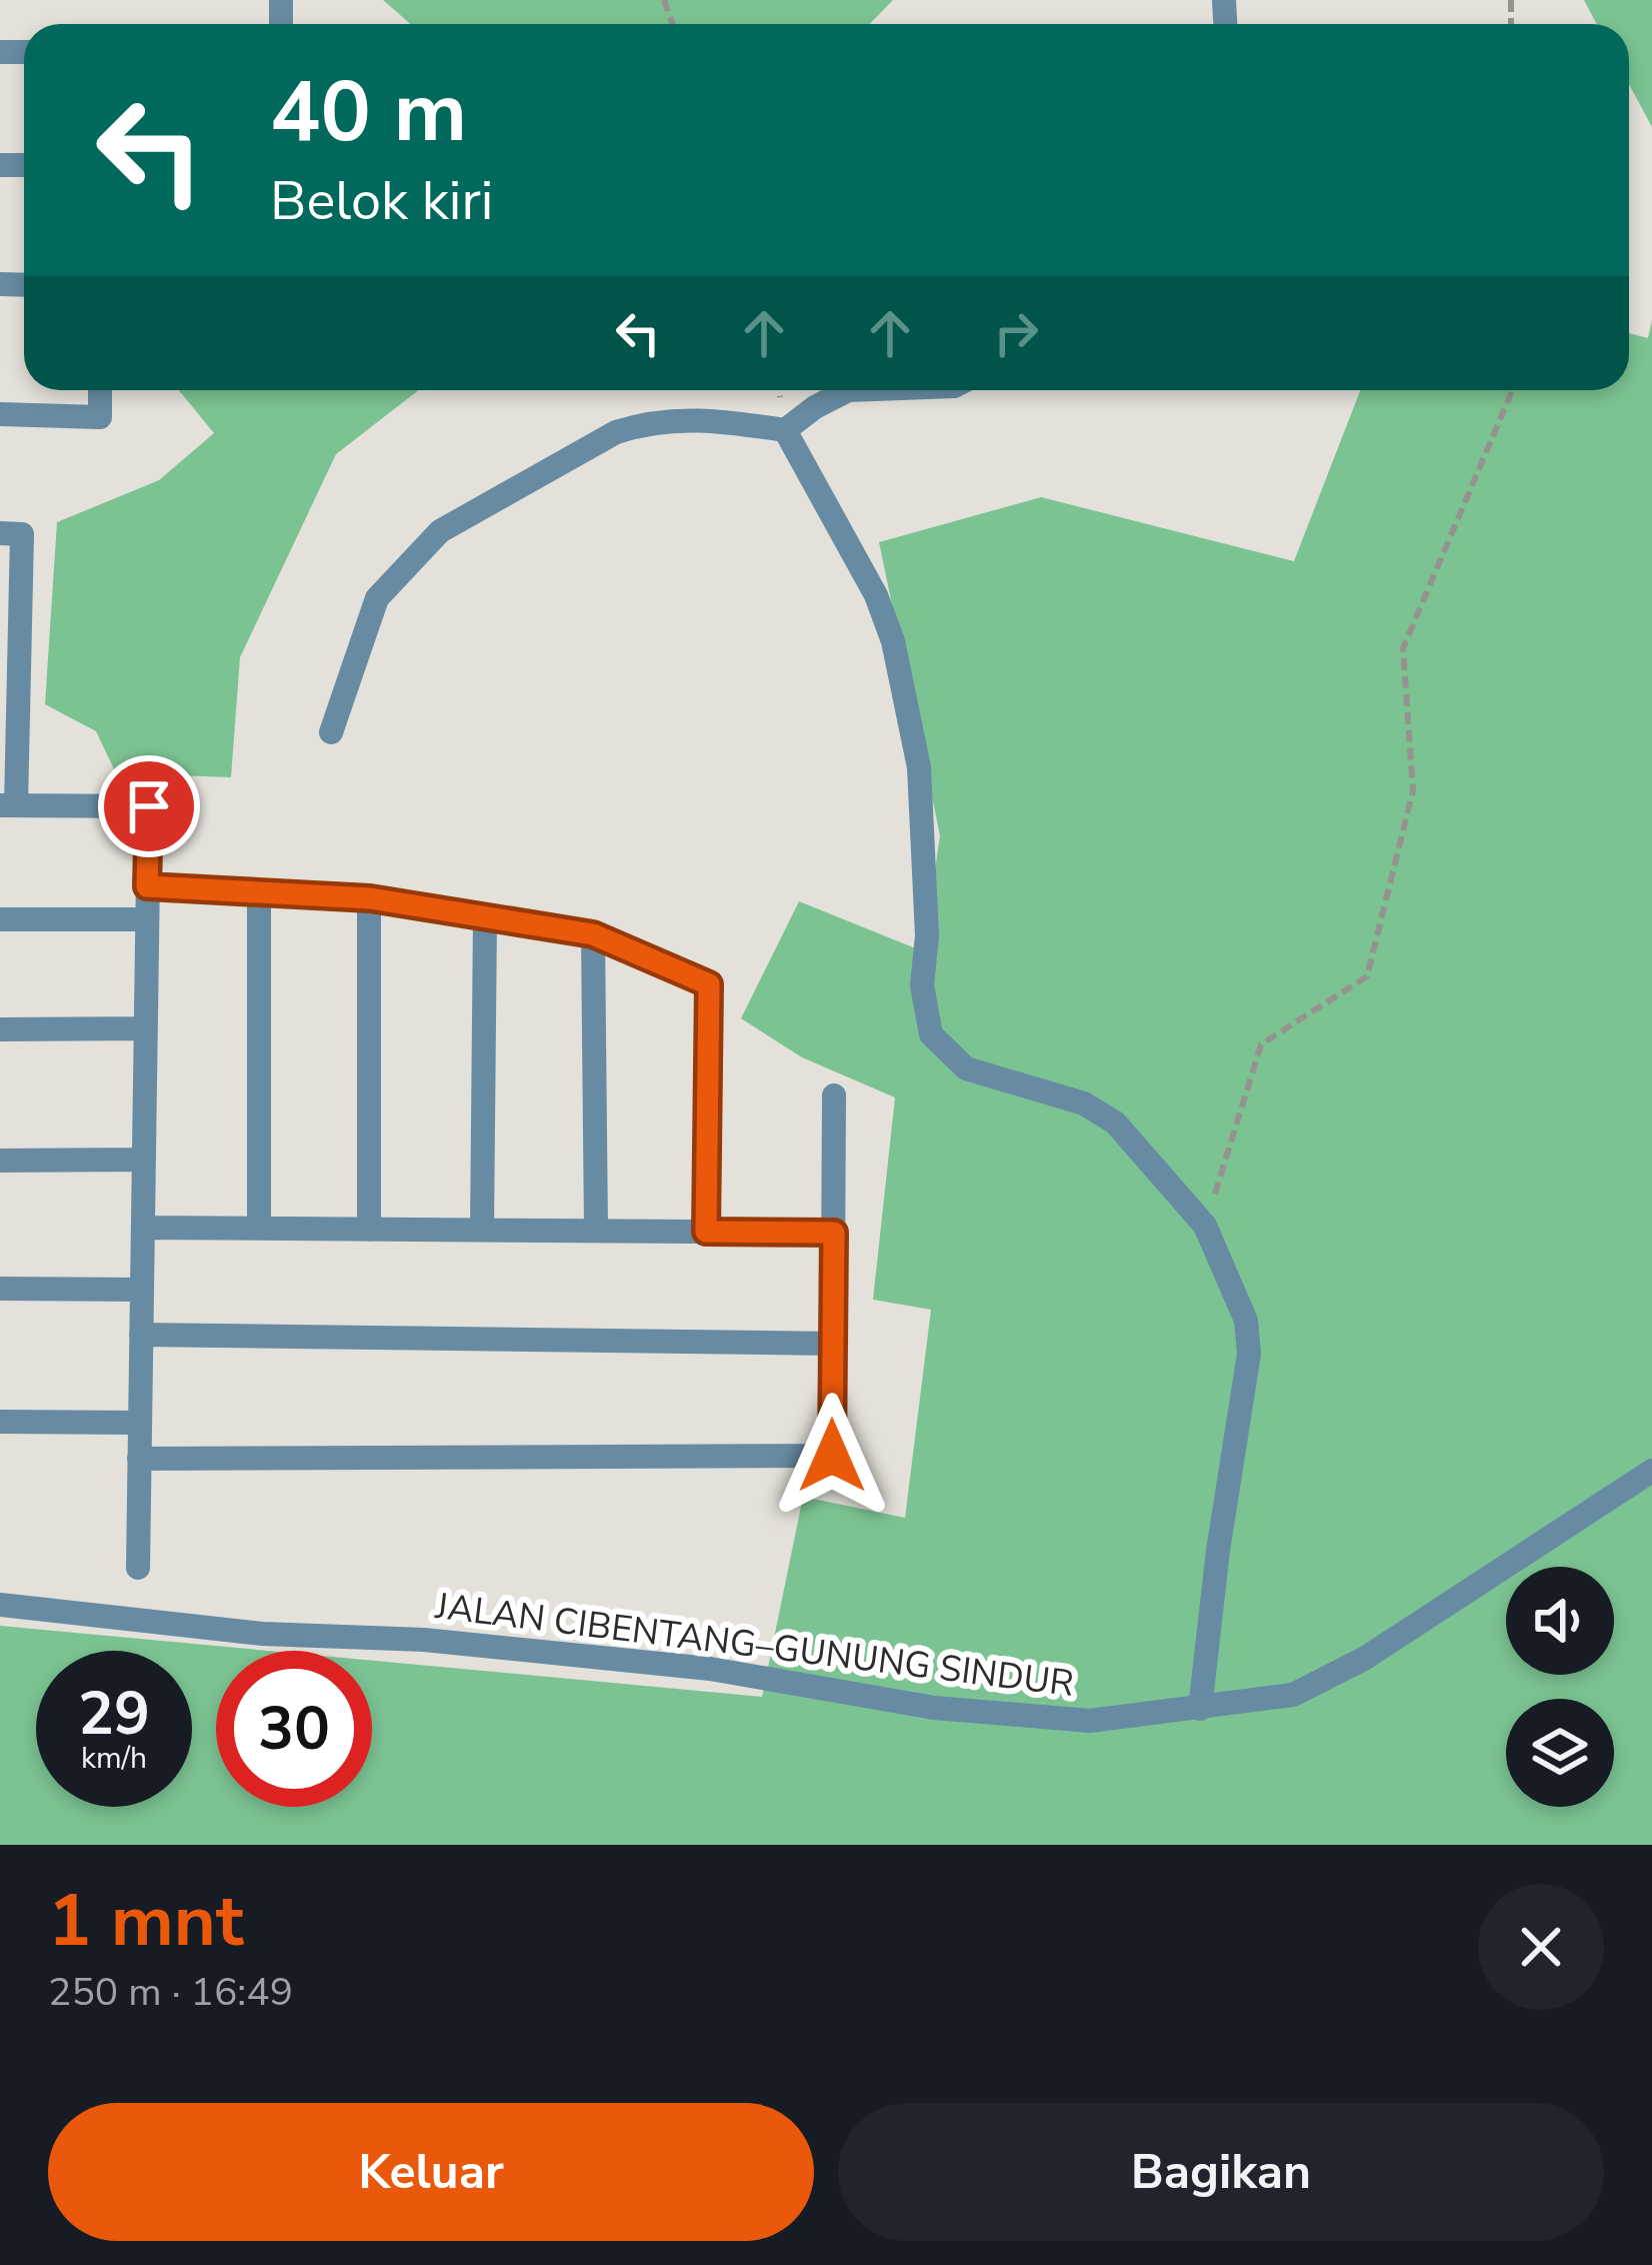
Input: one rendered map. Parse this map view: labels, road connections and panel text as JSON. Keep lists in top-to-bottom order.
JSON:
{
  "streets": {
    "street": ["JALAN CIBENTANG–GUNUNG SINDUR"]
  },
  "page": {
    "turn": ["40 m", "Belok kiri"],
    "speed": "29 km/h",
    "limit": "30",
    "heading": ["1 mnt", "250 m · 16:49"],
    "buttons": ["Keluar", "Bagikan"]
  }
}
